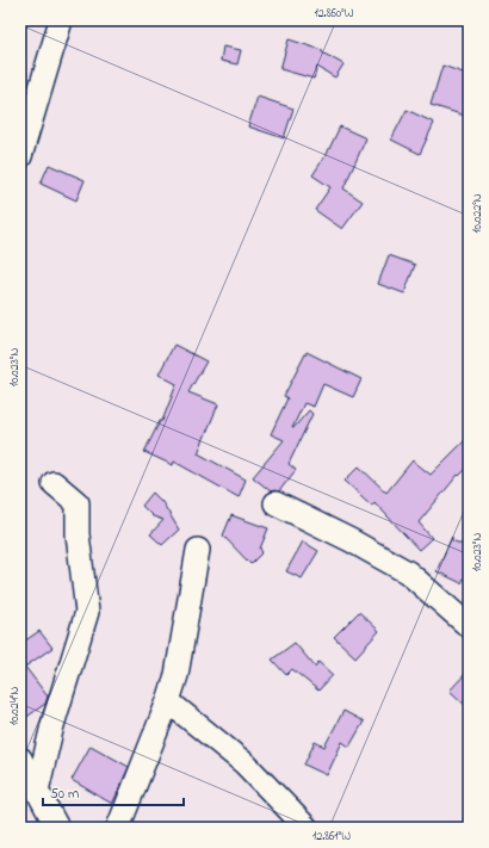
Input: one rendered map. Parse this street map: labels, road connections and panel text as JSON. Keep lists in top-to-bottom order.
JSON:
{
  "scale_bar": "50 m",
  "coordinates": [
    "12.860°W",
    "10.022°N",
    "10.023°N",
    "10.024°N",
    "12.861°W"
  ]
}
